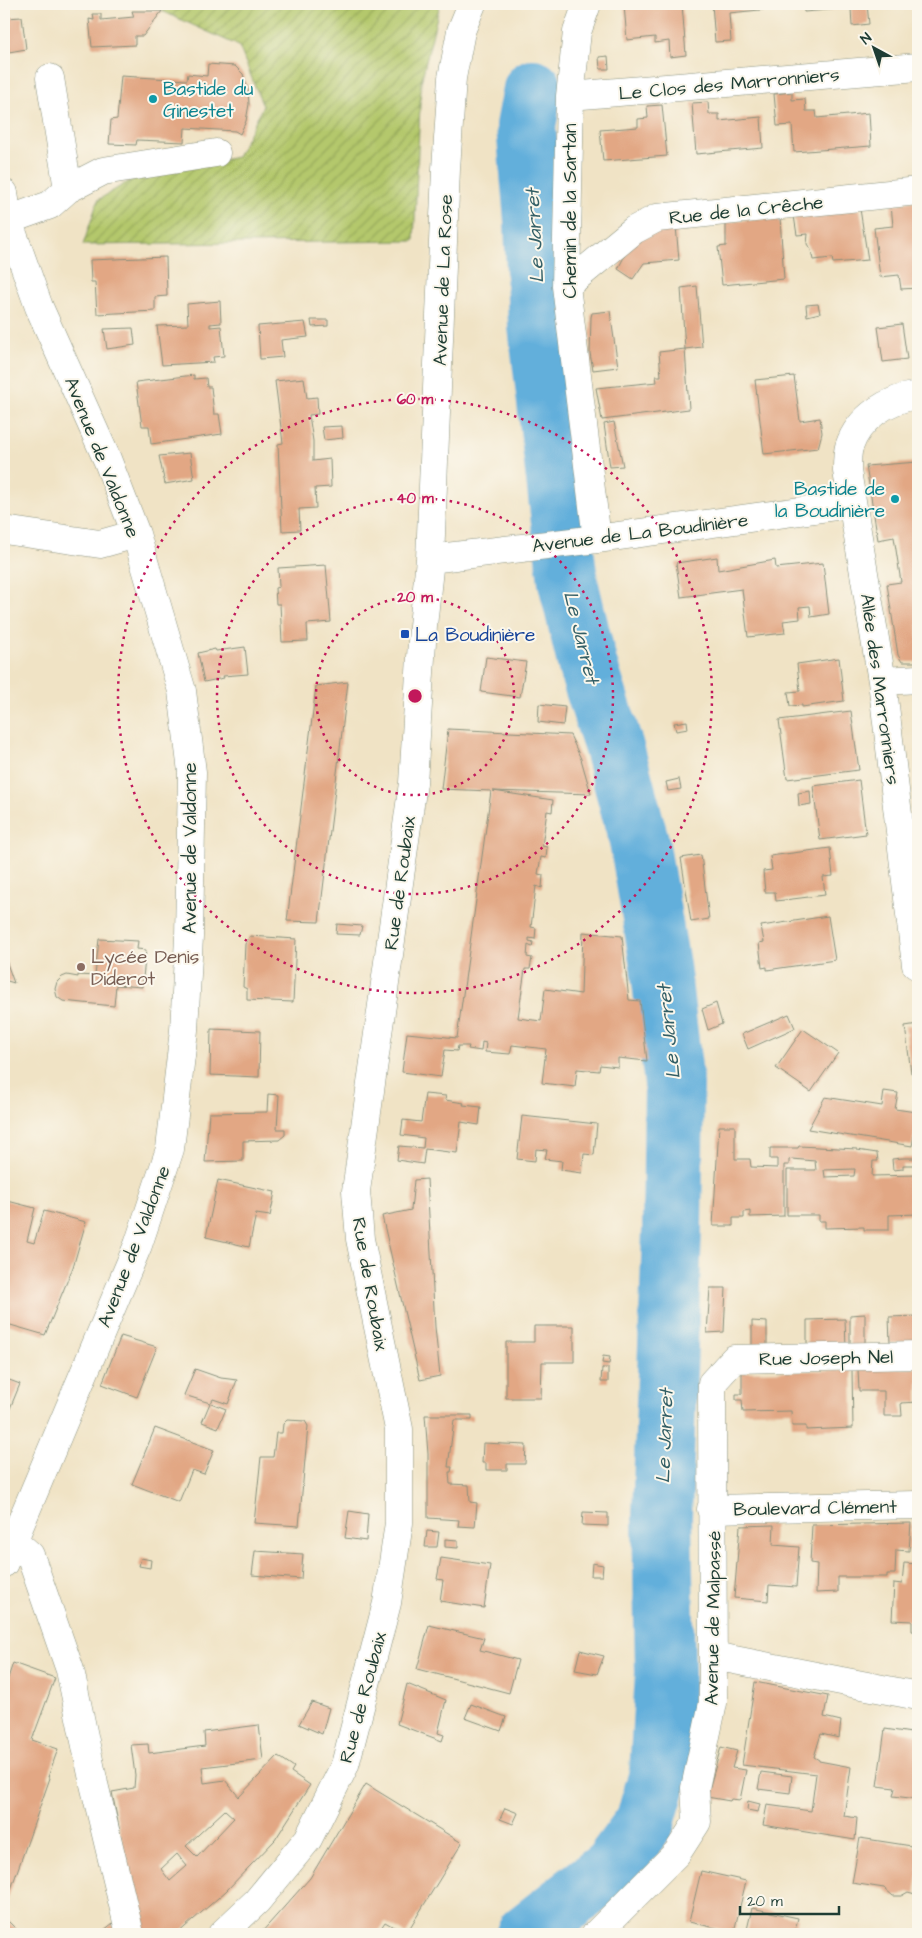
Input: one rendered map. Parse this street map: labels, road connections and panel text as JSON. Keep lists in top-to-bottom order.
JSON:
{
  "streets": {
    "street": [
      "Le Clos des Marronniers",
      "Rue de la Crêche",
      "Chemin de la Sartan",
      "Avenue de La Rose",
      "Avenue de Valdonne",
      "Avenue de La Boudinière",
      "Allée des Marronniers",
      "Rue de Roubaix",
      "Rue Joseph Nel",
      "Boulevard Clément",
      "Avenue de Malpassé"
    ]
  },
  "crossings": [
    ["Le Clos des Marronniers", "Chemin de la Sartan"],
    ["Rue de la Crêche", "Chemin de la Sartan"],
    ["Chemin de la Sartan", "Avenue de La Boudinière"],
    ["Avenue de La Rose", "Avenue de La Boudinière"],
    ["Avenue de La Rose", "Rue de Roubaix"],
    ["Avenue de La Boudinière", "Allée des Marronniers"],
    ["Avenue de La Boudinière", "Rue de Roubaix"],
    ["Rue Joseph Nel", "Avenue de Malpassé"],
    ["Boulevard Clément", "Avenue de Malpassé"]
  ],
  "water": ["Le Jarret"],
  "places": {
    "other": ["Bastide du Ginestet", "Bastide de la Boudinière", "Lycée Denis Diderot"],
    "transit": ["La Boudinière"]
  },
  "scale_bar": "20 m",
  "north": "top left",
  "rings": ["60 m", "40 m", "20 m"]
}
